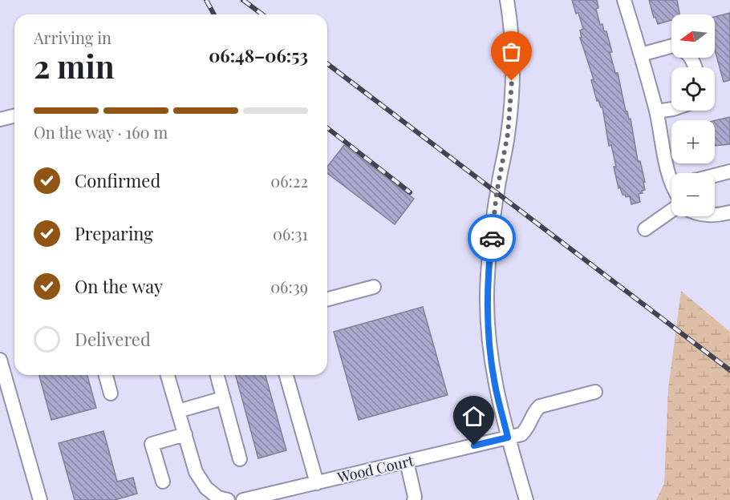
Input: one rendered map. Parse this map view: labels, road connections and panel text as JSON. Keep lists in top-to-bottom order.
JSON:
{
  "streets": {
    "street": ["Wood Court"]
  },
  "north": "left",
  "page": {
    "map_buttons": ["+", "−"],
    "heading": ["2 min", "Arriving in", "06:48–06:53"],
    "bar": "On the way · 160 m",
    "list": [
      ["Confirmed", "06:22"],
      ["Preparing", "06:31"],
      ["On the way", "06:39"],
      "Delivered"
    ]
  }
}
